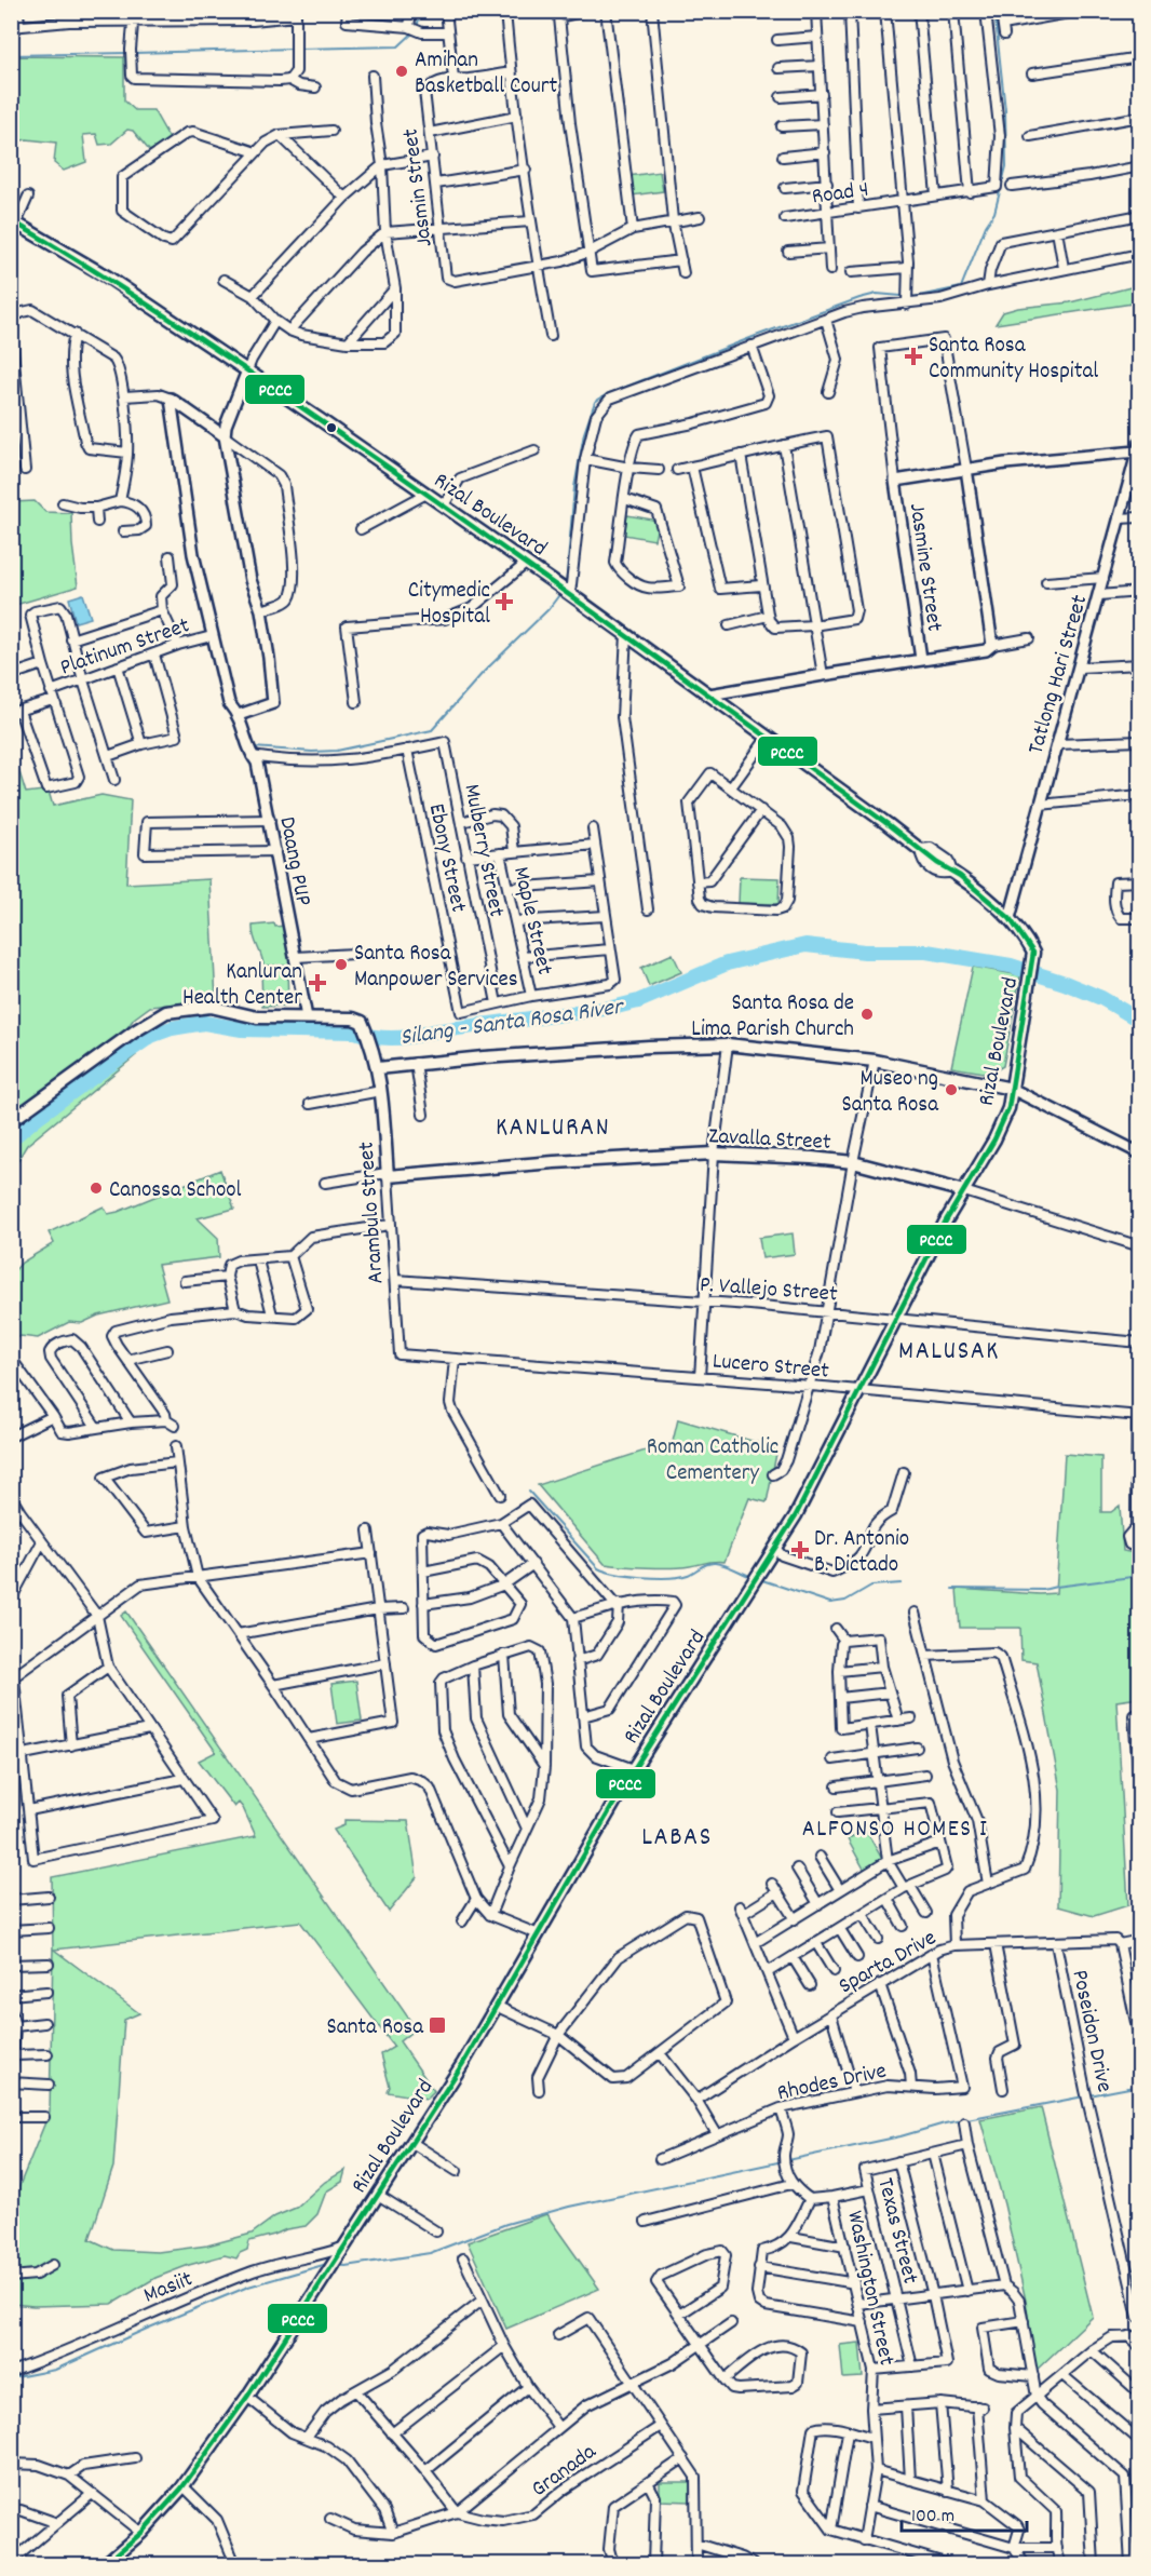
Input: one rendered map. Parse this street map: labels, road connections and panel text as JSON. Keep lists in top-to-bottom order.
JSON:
{
  "streets": {
    "main road": ["Rizal Boulevard", "Zavalla Street", "Arambulo Street"],
    "street": [
      "Jasmin Street",
      "Road 4",
      "Jasmine Street",
      "Platinum Street",
      "Tatlong Hari Street",
      "Mulberry Street",
      "Ebony Street",
      "Daang PUP",
      "Maple Street",
      "P. Vallejo Street",
      "Lucero Street",
      "Sparta Drive",
      "Poseidon Drive",
      "Rhodes Drive",
      "Texas Street",
      "Masiit",
      "Washington Street",
      "Granada"
    ]
  },
  "crossings": [
    ["Rizal Boulevard", "Tatlong Hari Street"],
    ["Rizal Boulevard", "Zavalla Street"],
    ["Rizal Boulevard", "P. Vallejo Street"],
    ["Rizal Boulevard", "Lucero Street"],
    ["Rizal Boulevard", "Masiit"],
    ["Platinum Street", "Daang PUP"],
    ["Mulberry Street", "Ebony Street"],
    ["Daang PUP", "Arambulo Street"],
    ["Zavalla Street", "Arambulo Street"],
    ["Arambulo Street", "P. Vallejo Street"],
    ["Arambulo Street", "Lucero Street"],
    ["Sparta Drive", "Poseidon Drive"],
    ["Sparta Drive", "Rhodes Drive"]
  ],
  "districts": [
    "KANLURAN",
    "MALUSAK",
    "ALFONSO HOMES I",
    "LABAS"
  ],
  "water": ["Silang - Santa Rosa River"],
  "parks": ["Roman Catholic Cementery"],
  "places": {
    "other": [
      "Amihan Basketball Court",
      "Santa Rosa Manpower Services",
      "Santa Rosa de Lima Parish Church",
      "Museo ng Santa Rosa",
      "Canossa School"
    ],
    "health": [
      "Santa Rosa Community Hospital",
      "Citymedic Hospital",
      "Kanluran Health Center",
      "Dr. Antonio B. Dictado"
    ],
    "transit": ["Santa Rosa"]
  },
  "lines": ["transit line PCCC"],
  "scale_bar": "100 m"
}
